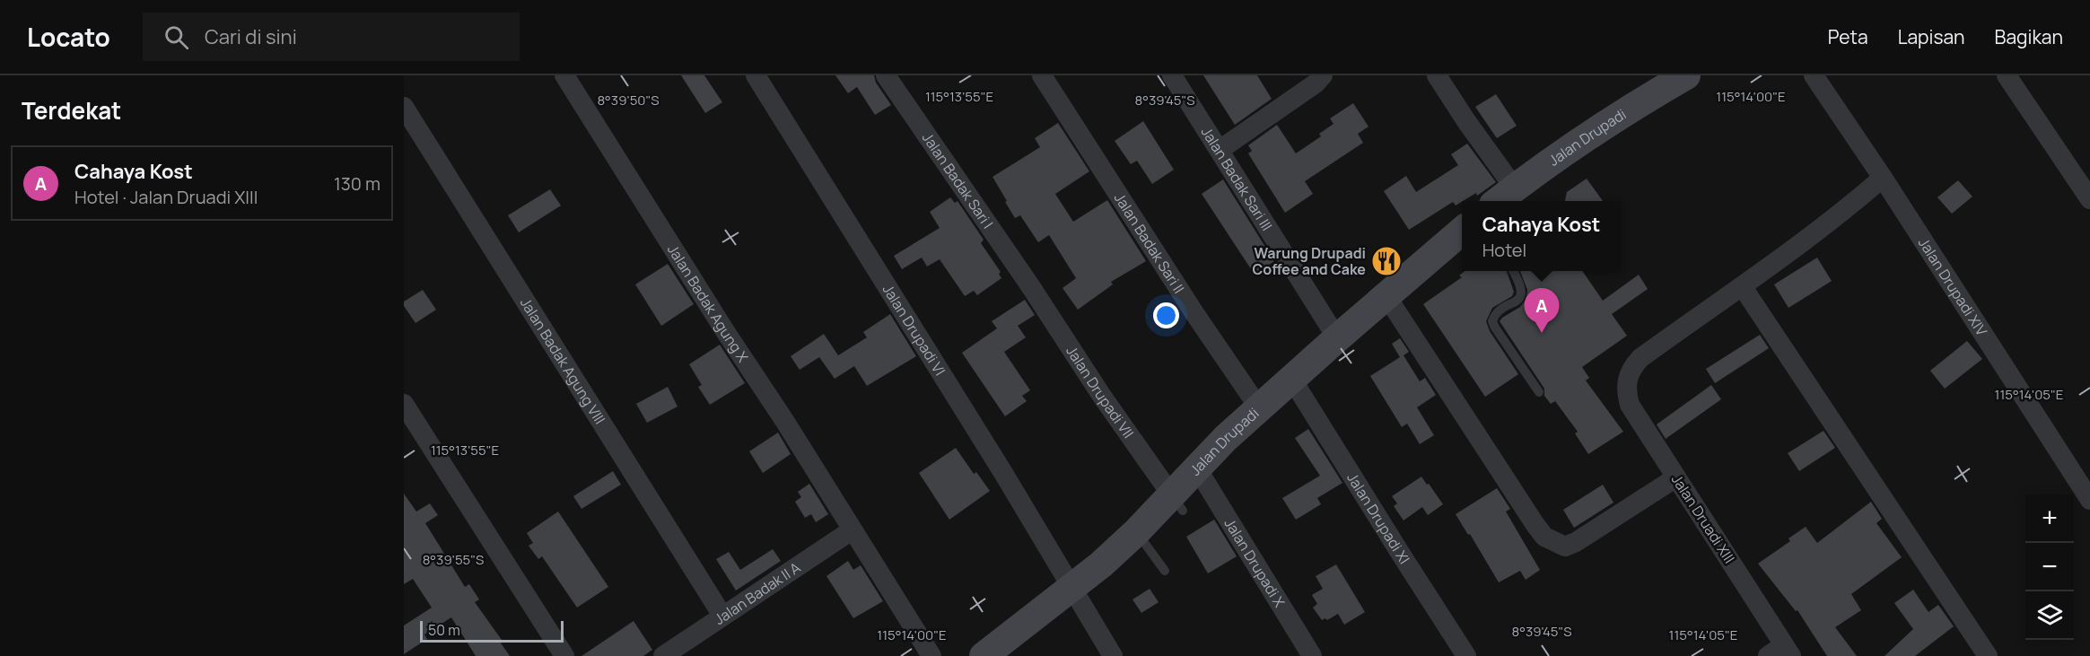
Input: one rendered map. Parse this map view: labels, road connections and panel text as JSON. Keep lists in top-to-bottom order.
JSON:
{
  "streets": {
    "street": [
      "Jalan Drupadi",
      "Jalan Badak Sari III",
      "Jalan Badak Sari I",
      "Jalan Badak Sari II",
      "Jalan Drupadi XIV",
      "Jalan Badak Agung X",
      "Jalan Drupadi VI",
      "Jalan Badak Agung VIII",
      "Jalan Drupadi VII",
      "Jalan Drupadi XI",
      "Jalan Druadi XIII",
      "Jalan Drupadi X",
      "Jalan Badak II A"
    ]
  },
  "crossings": [
    ["Jalan Drupadi", "Jalan Badak Sari III"],
    ["Jalan Drupadi", "Jalan Badak Sari II"],
    ["Jalan Drupadi", "Jalan Drupadi VI"],
    ["Jalan Drupadi", "Jalan Drupadi VII"],
    ["Jalan Drupadi", "Jalan Drupadi XI"],
    ["Jalan Drupadi", "Jalan Drupadi X"],
    ["Jalan Badak Sari I", "Jalan Drupadi VII"],
    ["Jalan Badak Agung X", "Jalan Badak II A"],
    ["Jalan Badak Agung VIII", "Jalan Badak II A"]
  ],
  "places": {
    "restaurant": ["Warung Drupadi Coffee and Cake"]
  },
  "scale_bar": "50 m",
  "page": {
    "header": "Locato",
    "search": "Cari di sini",
    "nav": ["Peta", "Lapisan", "Bagikan"],
    "heading": "Terdekat",
    "list": [
      {
        "mark": "A",
        "name": "Cahaya Kost",
        "note": "Hotel · Jalan Druadi XIII",
        "value": "130 m"
      }
    ],
    "popup": ["Cahaya Kost", "Hotel"],
    "pins": "A",
    "map_buttons": ["+", "−"],
    "scale": "50 m"
  },
  "coordinates": [
    "115°14'00\"E",
    "115°13'55\"E",
    "8°39'50\"S",
    "8°39'45\"S",
    "115°14'05\"E",
    "8°39'55\"S"
  ]
}
